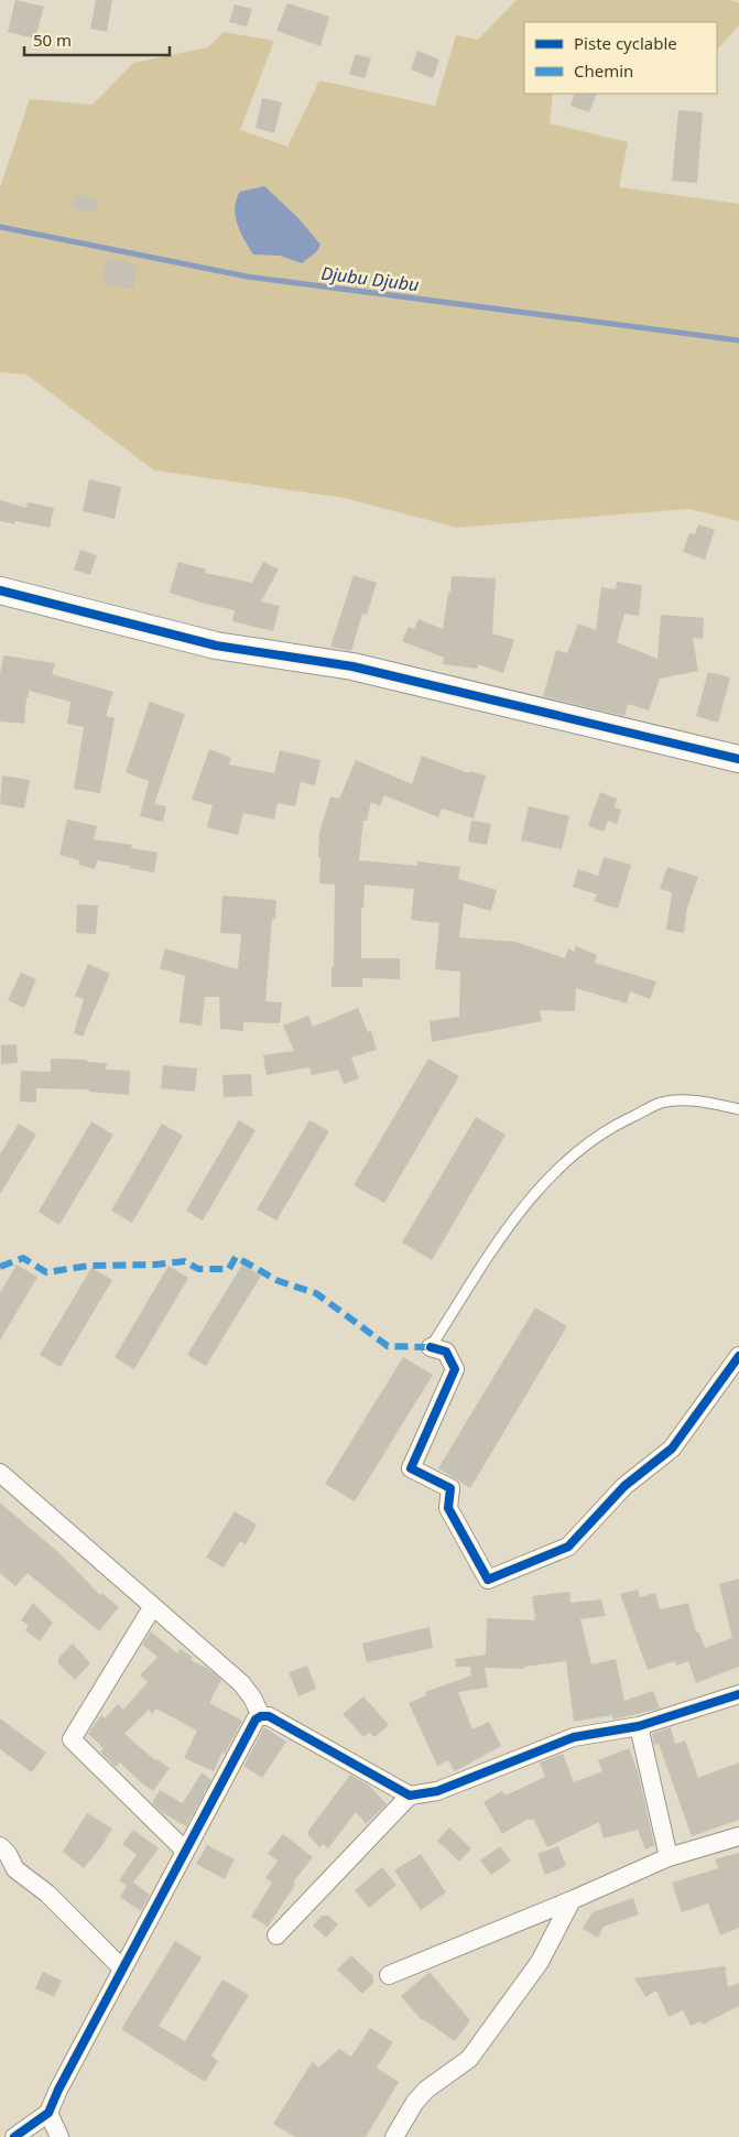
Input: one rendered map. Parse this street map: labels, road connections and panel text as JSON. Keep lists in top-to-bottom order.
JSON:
{
  "water": ["Djubu Djubu"],
  "legend": ["Piste cyclable", "Chemin"],
  "scale_bar": "50 m"
}
